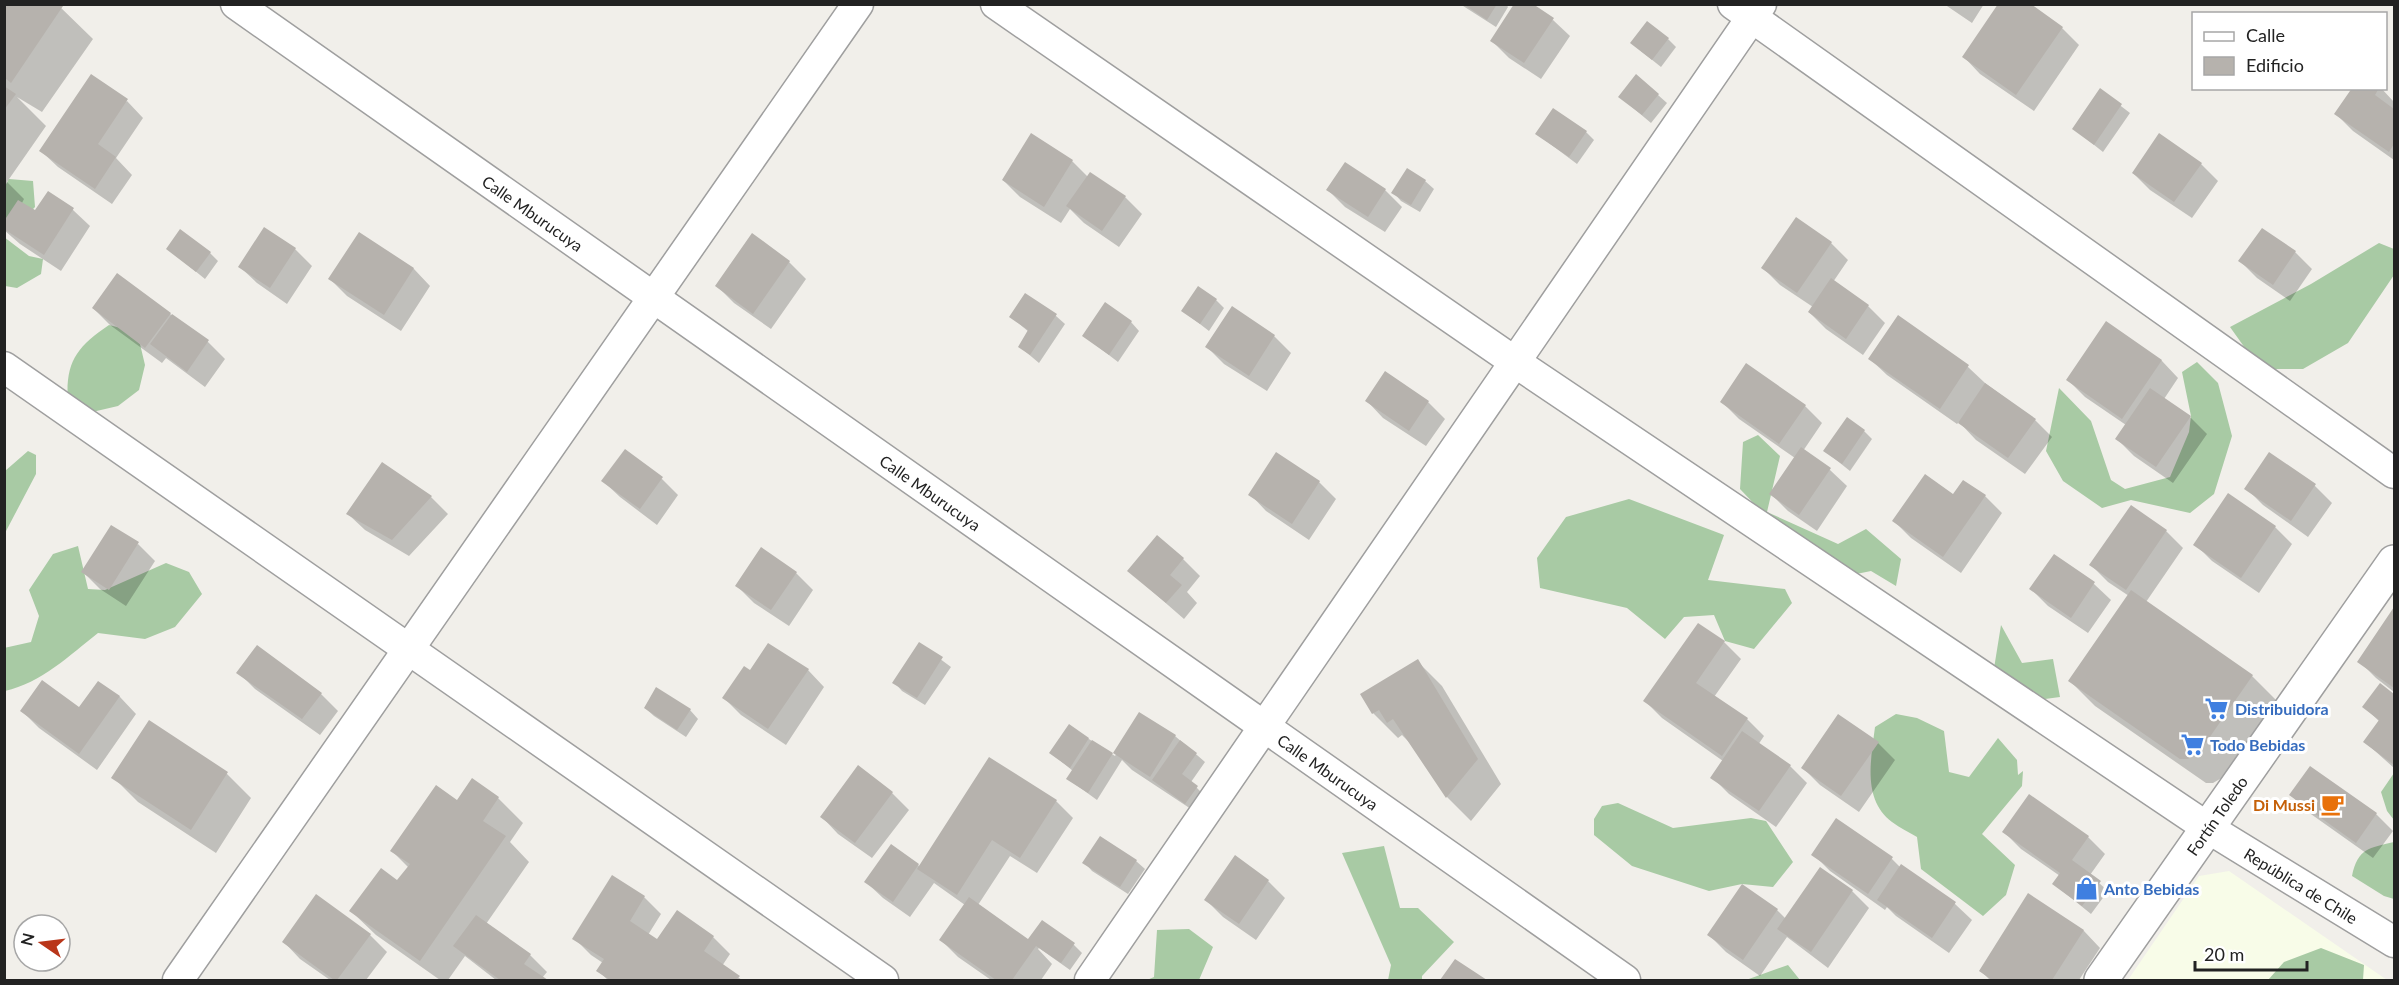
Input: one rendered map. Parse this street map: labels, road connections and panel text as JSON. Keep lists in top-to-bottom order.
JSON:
{
  "streets": {
    "street": ["Calle Mburucuya", "Fortín Toledo", "República de Chile"]
  },
  "crossings": [
    ["Fortín Toledo", "República de Chile"]
  ],
  "places": {
    "supermarket": ["Distribuidora", "Todo Bebidas"],
    "cafe": ["Di Mussi"],
    "shop": ["Anto Bebidas"]
  },
  "legend": ["Calle", "Edificio"],
  "scale_bar": "20 m",
  "north": "left"
}
